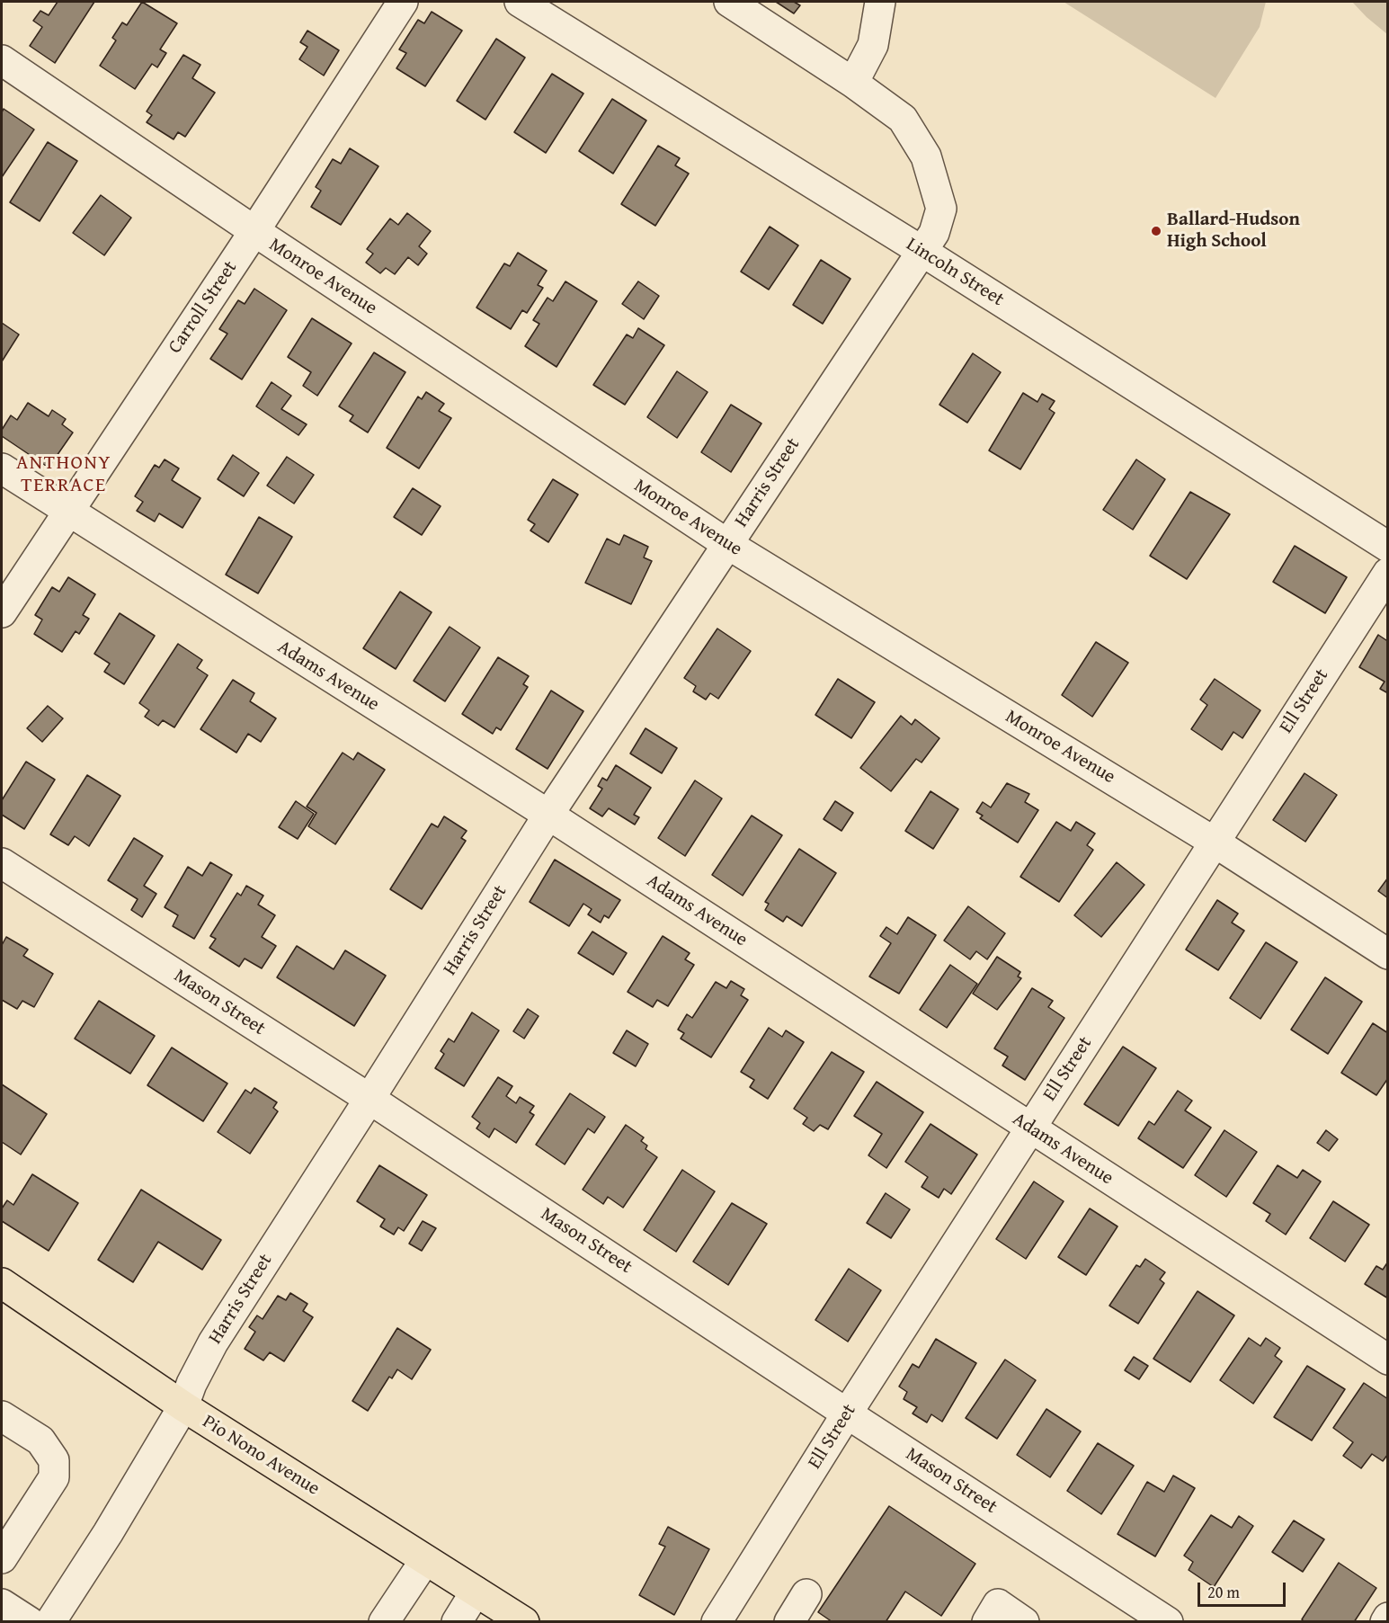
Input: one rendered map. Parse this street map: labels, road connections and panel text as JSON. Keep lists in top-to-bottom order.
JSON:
{
  "streets": {
    "main road": ["Pio Nono Avenue"],
    "street": [
      "Lincoln Street",
      "Monroe Avenue",
      "Carroll Street",
      "Harris Street",
      "Adams Avenue",
      "Ell Street",
      "Mason Street"
    ]
  },
  "crossings": [
    ["Lincoln Street", "Harris Street"],
    ["Monroe Avenue", "Carroll Street"],
    ["Monroe Avenue", "Harris Street"],
    ["Monroe Avenue", "Ell Street"],
    ["Carroll Street", "Adams Avenue"],
    ["Harris Street", "Adams Avenue"],
    ["Harris Street", "Mason Street"],
    ["Harris Street", "Pio Nono Avenue"],
    ["Adams Avenue", "Ell Street"],
    ["Ell Street", "Mason Street"]
  ],
  "districts": ["ANTHONY TERRACE"],
  "places": ["Ballard-Hudson High School"],
  "scale_bar": "20 m"
}
